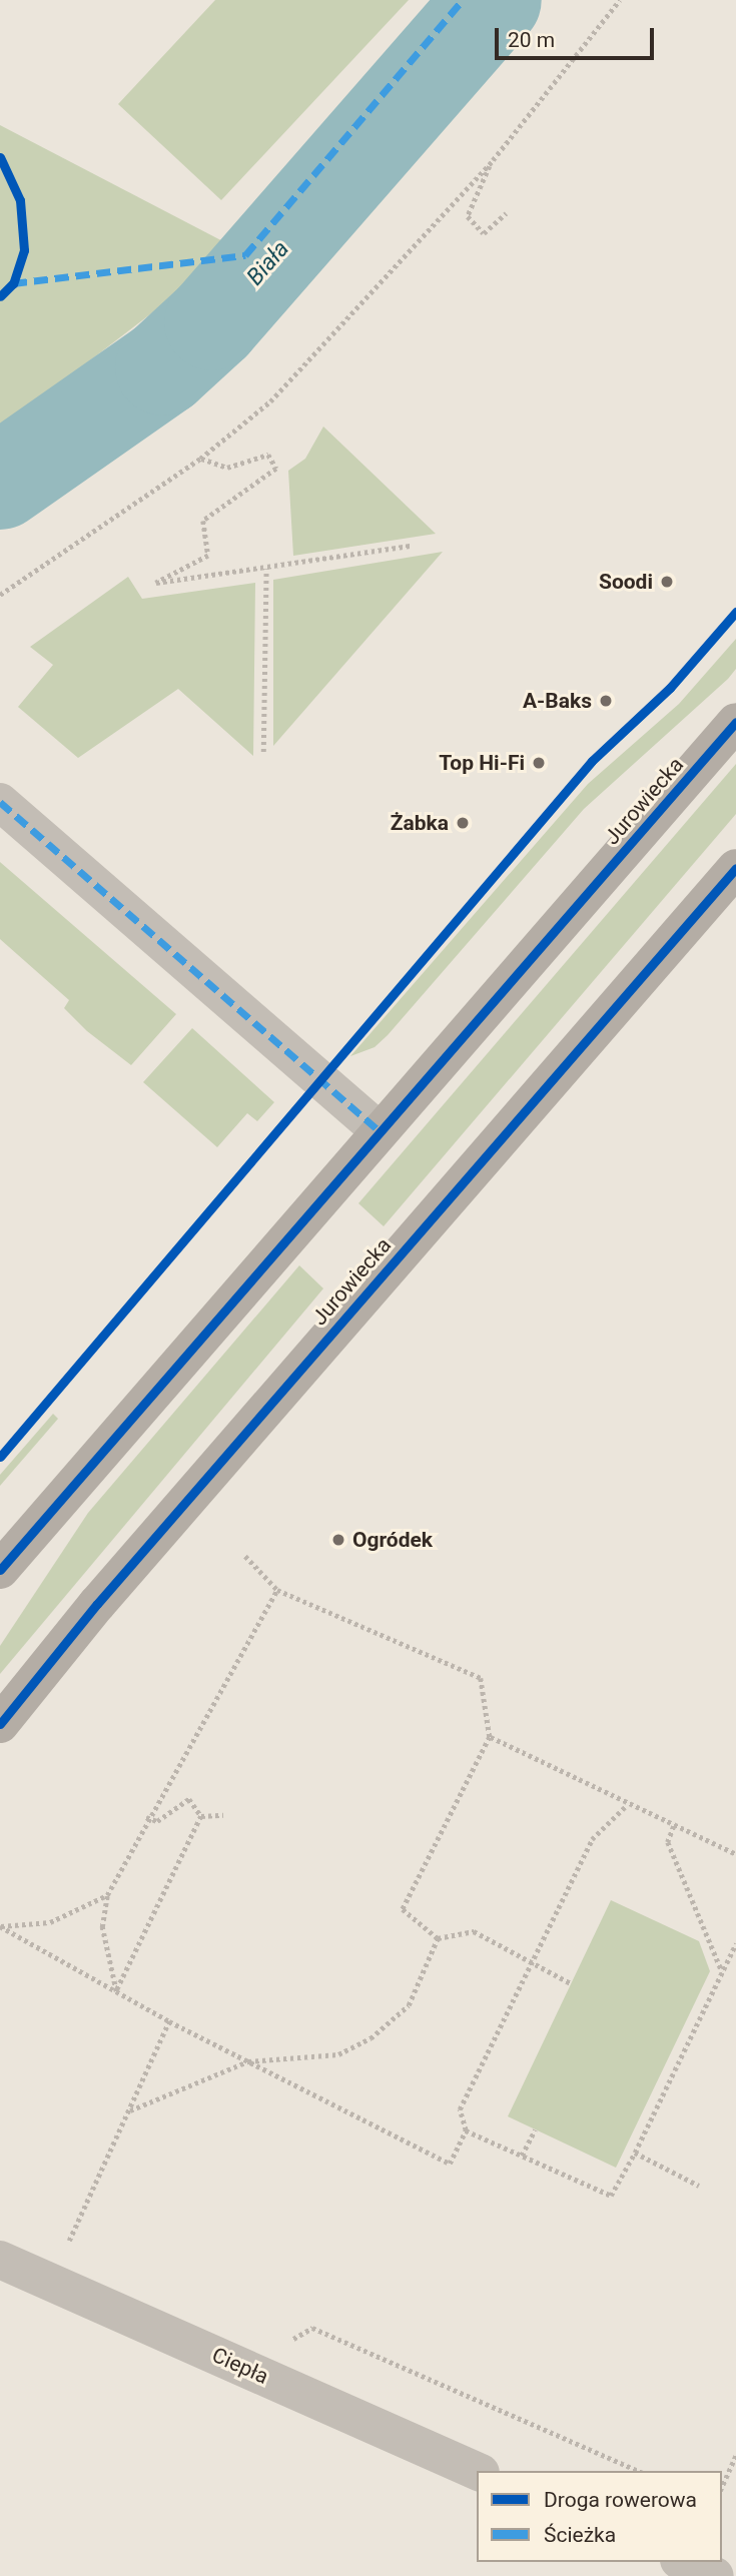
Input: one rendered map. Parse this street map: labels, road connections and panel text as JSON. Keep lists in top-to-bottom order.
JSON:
{
  "streets": {
    "street": ["Jurowiecka", "Ciepła"]
  },
  "water": ["Biała"],
  "places": [
    "Soodi",
    "A-Baks",
    "Top Hi-Fi",
    "Żabka",
    "Ogródek"
  ],
  "legend": ["Droga rowerowa", "Ścieżka"],
  "scale_bar": "20 m"
}
